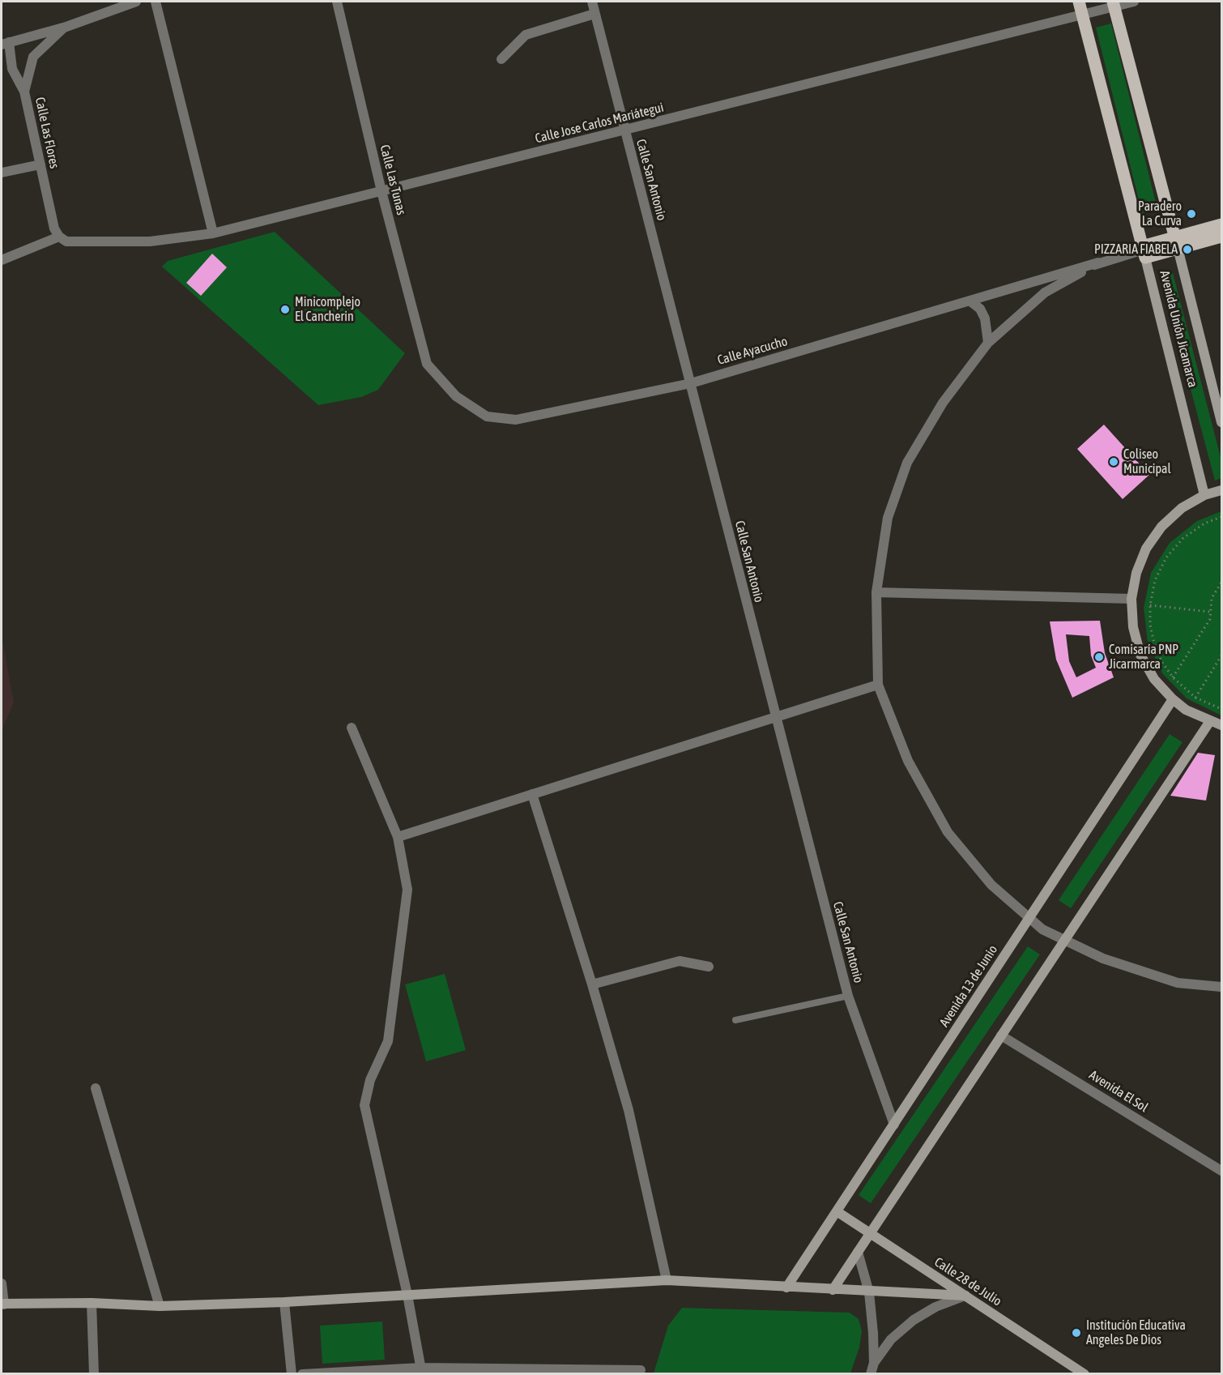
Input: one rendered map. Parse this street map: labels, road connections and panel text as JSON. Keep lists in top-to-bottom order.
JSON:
{
  "streets": {
    "main road": ["Avenida Unión Jicamarca"],
    "street": [
      "Calle Jose Carlos Mariátegui",
      "Calle Las Flores",
      "Calle Las Tunas",
      "Calle San Antonio",
      "Calle Ayacucho",
      "Avenida 13 de Junio",
      "Avenida El Sol",
      "Calle 28 de Julio"
    ]
  },
  "crossings": [
    ["Calle Jose Carlos Mariátegui", "Calle Las Flores"],
    ["Calle Jose Carlos Mariátegui", "Calle Las Tunas"],
    ["Calle Jose Carlos Mariátegui", "Calle San Antonio"],
    ["Calle Jose Carlos Mariátegui", "Avenida Unión Jicamarca"],
    ["Calle Las Tunas", "Calle Ayacucho"],
    ["Calle San Antonio", "Calle Ayacucho"],
    ["Calle San Antonio", "Avenida 13 de Junio"],
    ["Avenida 13 de Junio", "Calle 28 de Julio"]
  ],
  "places": [
    "Paradero La Curva",
    "PIZZARIA FIABELA",
    "Minicomplejo El Cancherin",
    "Coliseo Municipal",
    "Comisaría PNP Jicarmarca",
    "Institución Educativa Angeles De Dios"
  ]
}
